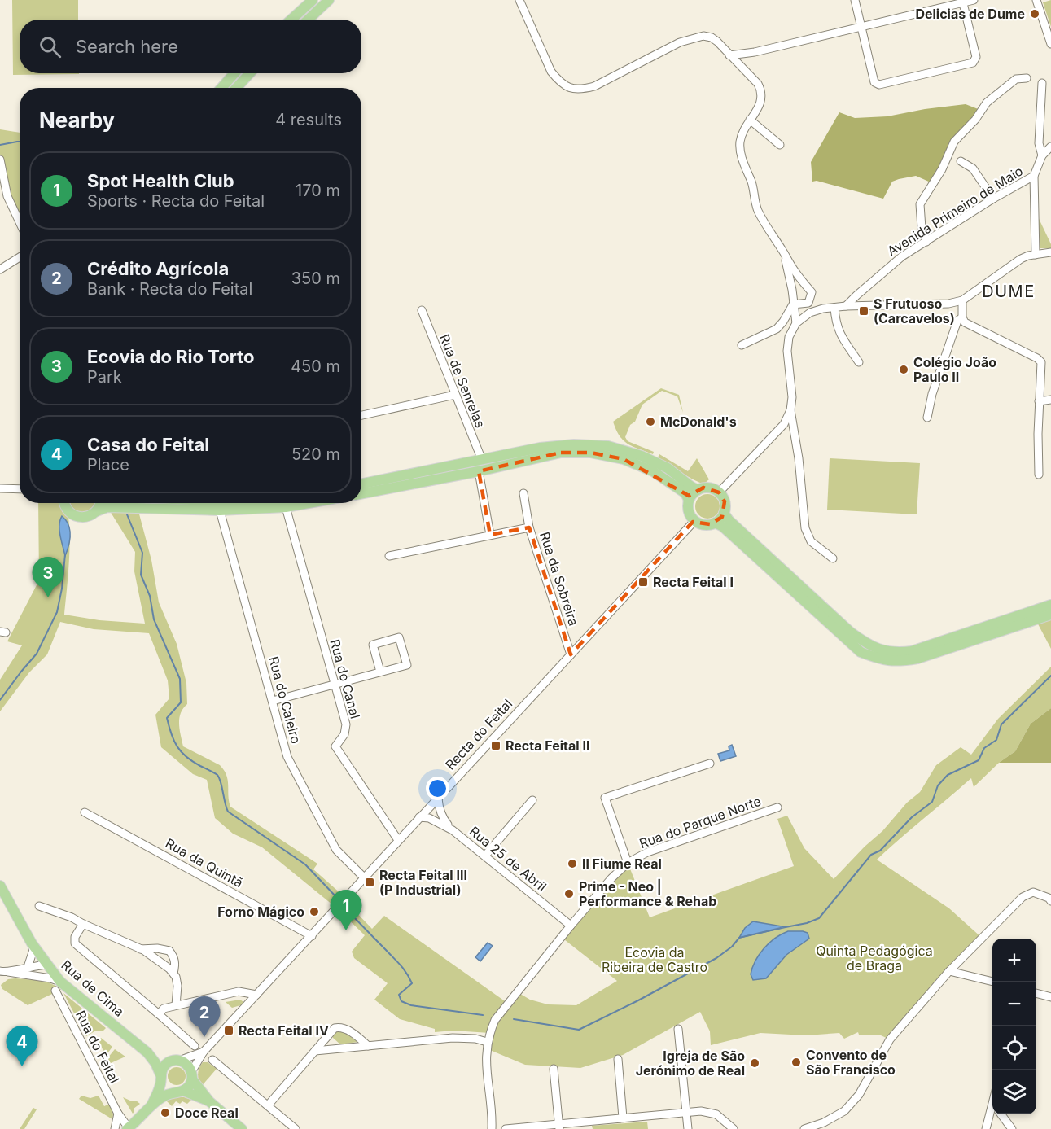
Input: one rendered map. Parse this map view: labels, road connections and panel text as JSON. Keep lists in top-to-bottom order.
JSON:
{
  "streets": {
    "main road": ["Recta do Feital", "Rua de Cima"],
    "street": [
      "Avenida Primeiro de Maio",
      "Rua de Senrelas",
      "Rua da Sobreira",
      "Rua do Canal",
      "Rua do Caleiro",
      "Rua do Parque Norte",
      "Rua 25 de Abril",
      "Rua da Quintã",
      "Rua do Feital"
    ]
  },
  "crossings": [
    ["Rua da Sobreira", "Recta do Feital"],
    ["Rua do Canal", "Recta do Feital"],
    ["Rua do Caleiro", "Recta do Feital"],
    ["Recta do Feital", "Rua 25 de Abril"],
    ["Recta do Feital", "Rua da Quintã"],
    ["Recta do Feital", "Rua de Cima"],
    ["Recta do Feital", "Rua do Feital"],
    ["Rua do Parque Norte", "Rua 25 de Abril"],
    ["Rua de Cima", "Rua do Feital"]
  ],
  "districts": ["DUME"],
  "parks": ["Quinta Pedagógica de Braga", "Ecovia da Ribeira de Castro"],
  "places": {
    "other": [
      "Delicias de Dume",
      "Colégio João Paulo II",
      "McDonald's",
      "Il Fiume Real",
      "Prime - Neo | Performance & Rehab",
      "Forno Mágico",
      "Convento de São Francisco",
      "Igreja de São Jerónimo de Real",
      "Doce Real"
    ],
    "transit": [
      "S Frutuoso (Carcavelos)",
      "Recta Feital I",
      "Recta Feital II",
      "Recta Feital III (P Industrial)",
      "Recta Feital IV"
    ]
  },
  "page": {
    "search": "Search here",
    "heading": ["Nearby", "4 results"],
    "list": [
      {
        "mark": "1",
        "name": "Spot Health Club",
        "note": "Sports · Recta do Feital",
        "value": "170 m"
      },
      {
        "mark": "2",
        "name": "Crédito Agrícola",
        "note": "Bank · Recta do Feital",
        "value": "350 m"
      },
      {
        "mark": "3",
        "name": "Ecovia do Rio Torto",
        "note": "Park",
        "value": "450 m"
      },
      {
        "mark": "4",
        "name": "Casa do Feital",
        "note": "Place",
        "value": "520 m"
      }
    ],
    "pins": [
      "3",
      "1",
      "2",
      "4"
    ],
    "map_buttons": ["+", "−"]
  }
}
